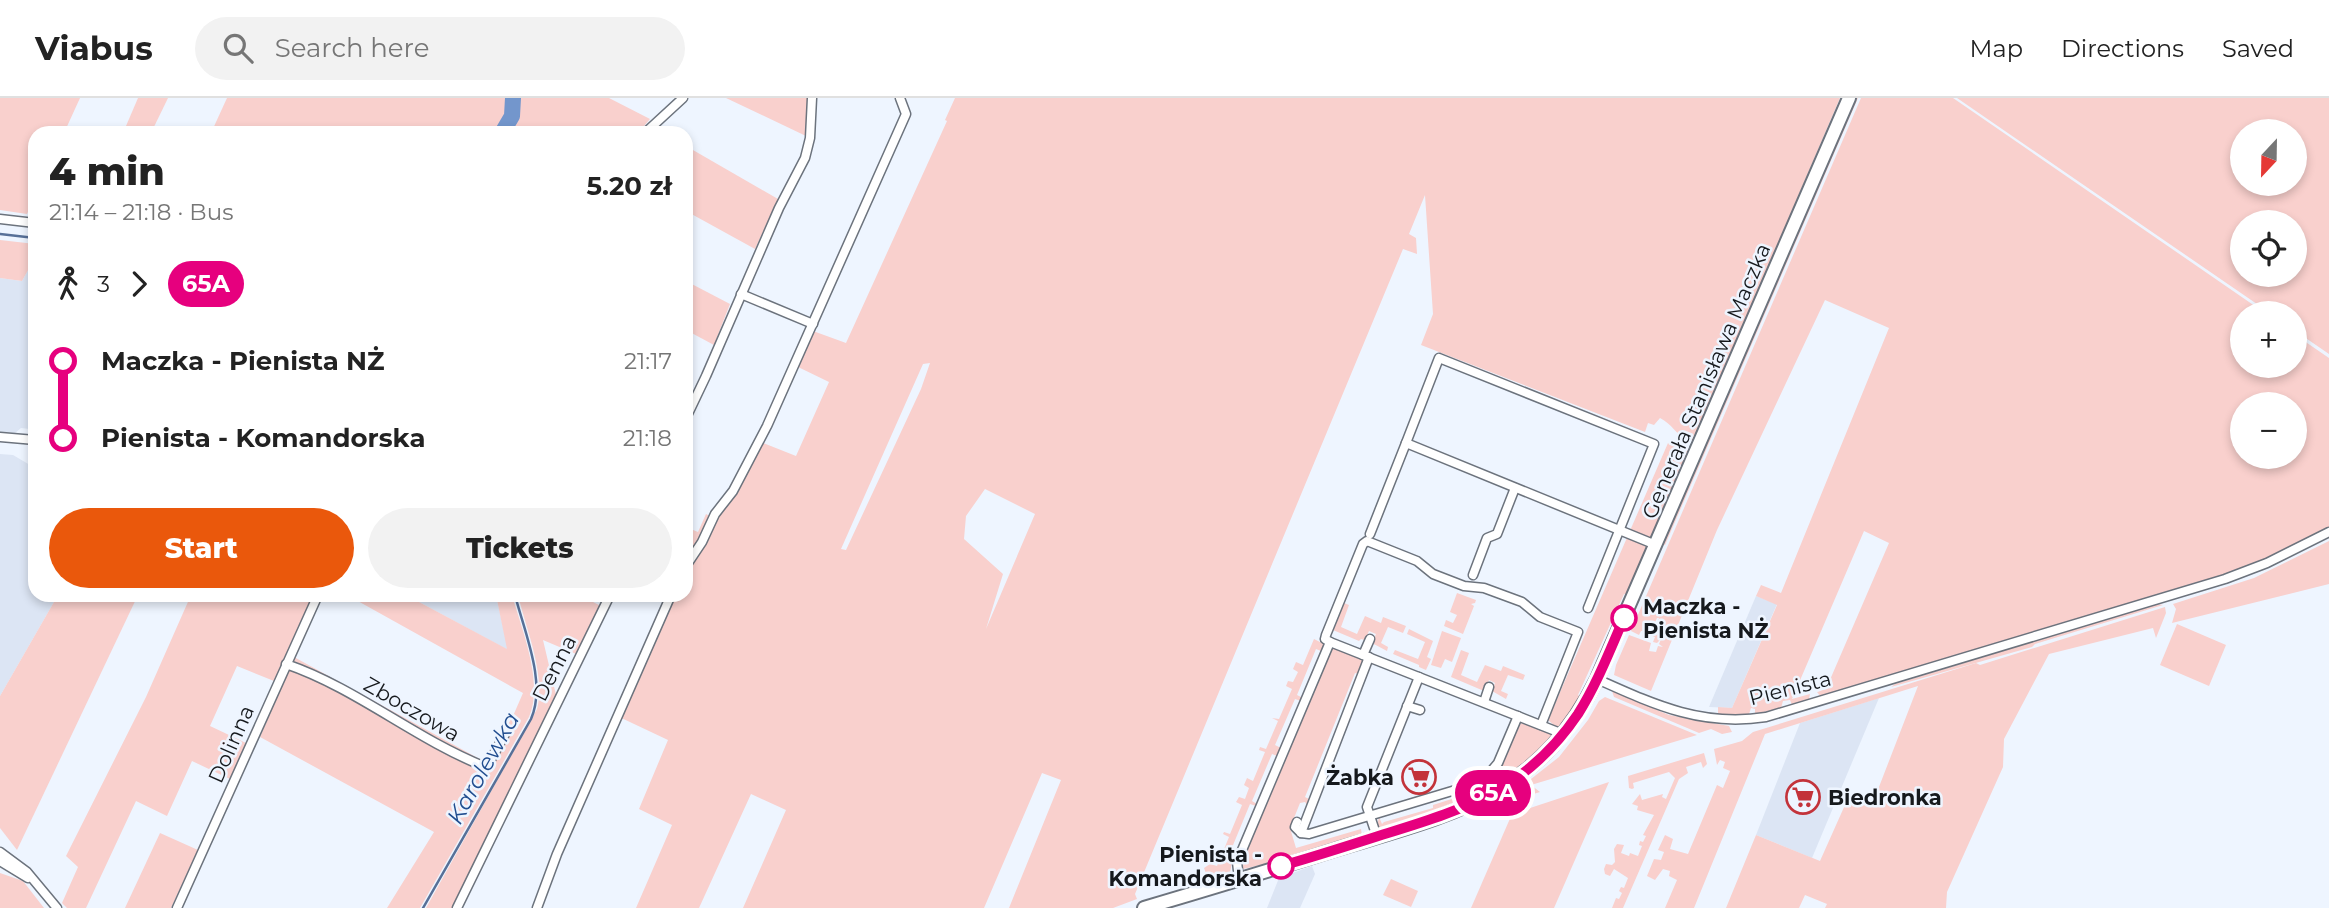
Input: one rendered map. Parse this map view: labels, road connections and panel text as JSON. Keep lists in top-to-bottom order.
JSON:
{
  "streets": {
    "street": [
      "Generała Stanisława Maczka",
      "Denna",
      "Pienista",
      "Zboczowa",
      "Dolinna"
    ]
  },
  "crossings": [
    ["Generała Stanisława Maczka", "Pienista"],
    ["Zboczowa", "Dolinna"]
  ],
  "water": ["Karolewka"],
  "places": {
    "other": ["Maczka - Pienista NŻ", "Pienista - Komandorska"],
    "supermarket": ["Żabka", "Biedronka"]
  },
  "lines": ["bus line 65A"],
  "north": "bottom",
  "page": {
    "header": "Viabus",
    "search": "Search here",
    "nav": ["Map", "Directions", "Saved"],
    "on_map": "65A",
    "map_buttons": ["+", "−"],
    "heading": ["4 min", "21:14 – 21:18 · Bus", "5.20 zł"],
    "legs": ["3", "65A"],
    "list": [
      {
        "name": "Maczka - Pienista NŻ",
        "value": "21:17"
      },
      {
        "name": "Pienista - Komandorska",
        "value": "21:18"
      }
    ],
    "buttons": ["Start", "Tickets"]
  }
}
